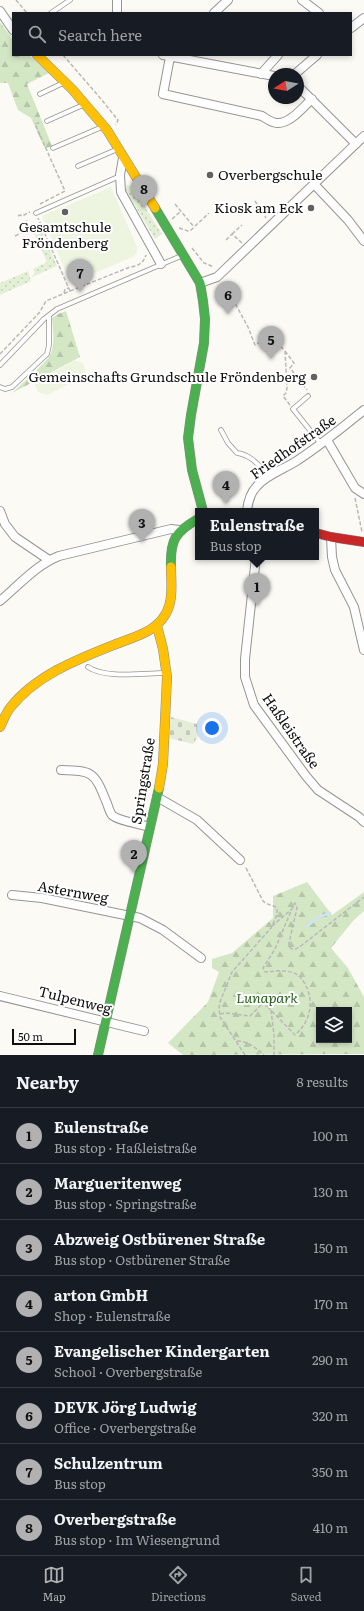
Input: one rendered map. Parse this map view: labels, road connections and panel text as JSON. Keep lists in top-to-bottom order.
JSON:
{
  "streets": {
    "street": [
      "Friedhofstraße",
      "Haßleistraße",
      "Springstraße",
      "Asternweg",
      "Tulpenweg"
    ]
  },
  "crossings": [
    ["Springstraße", "Asternweg"],
    ["Springstraße", "Tulpenweg"]
  ],
  "parks": ["Lunapark"],
  "places": [
    "Overbergschule",
    "Kiosk am Eck",
    "Gesamtschule Fröndenberg",
    "Gemeinschafts Grundschule Fröndenberg"
  ],
  "scale_bar": "50 m",
  "north": "left",
  "page": {
    "search": "Search here",
    "pins": [
      "8",
      "7",
      "6",
      "5",
      "4",
      "3",
      "1",
      "2"
    ],
    "popup": ["Eulenstraße", "Bus stop"],
    "scale": "50 m",
    "heading": ["Nearby", "8 results"],
    "list": [
      {
        "mark": "1",
        "name": "Eulenstraße",
        "note": "Bus stop · Haßleistraße",
        "value": "100 m"
      },
      {
        "mark": "2",
        "name": "Margueritenweg",
        "note": "Bus stop · Springstraße",
        "value": "130 m"
      },
      {
        "mark": "3",
        "name": "Abzweig Ostbürener Straße",
        "note": "Bus stop · Ostbürener Straße",
        "value": "150 m"
      },
      {
        "mark": "4",
        "name": "arton GmbH",
        "note": "Shop · Eulenstraße",
        "value": "170 m"
      },
      {
        "mark": "5",
        "name": "Evangelischer Kindergarten",
        "note": "School · Overbergstraße",
        "value": "290 m"
      },
      {
        "mark": "6",
        "name": "DEVK Jörg Ludwig",
        "note": "Office · Overbergstraße",
        "value": "320 m"
      },
      {
        "mark": "7",
        "name": "Schulzentrum",
        "note": "Bus stop",
        "value": "350 m"
      },
      {
        "mark": "8",
        "name": "Overbergstraße",
        "note": "Bus stop · Im Wiesengrund",
        "value": "410 m"
      }
    ],
    "nav": ["Map", "Directions", "Saved"]
  }
}
